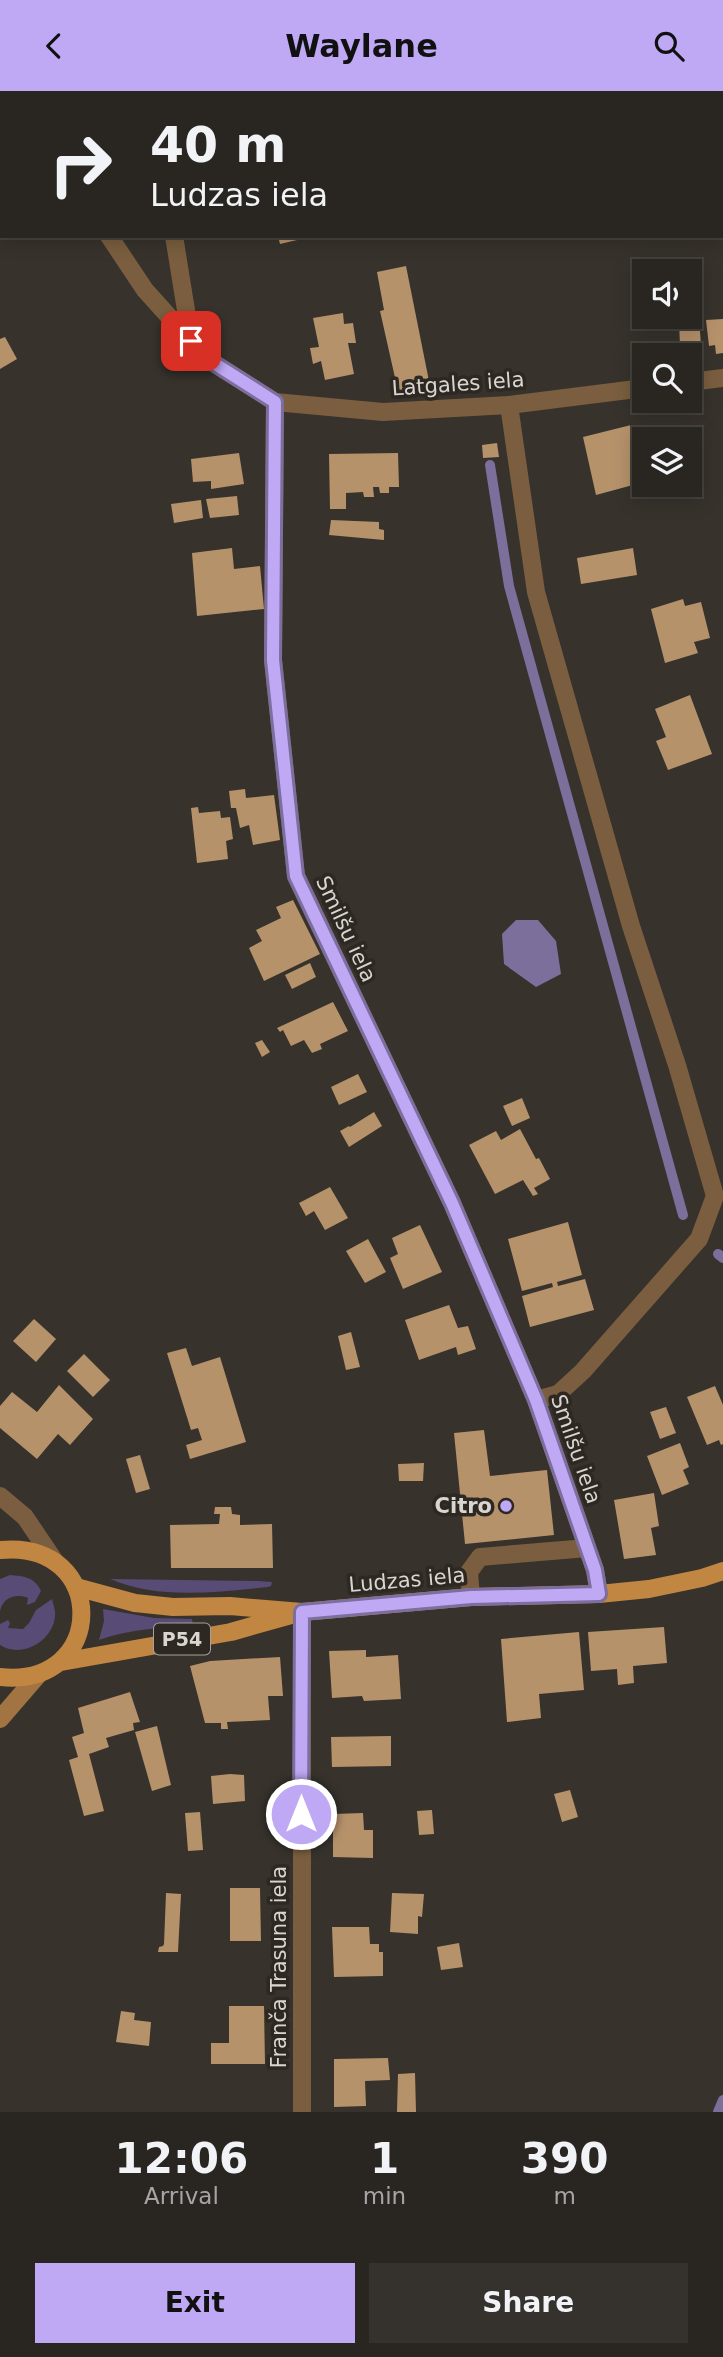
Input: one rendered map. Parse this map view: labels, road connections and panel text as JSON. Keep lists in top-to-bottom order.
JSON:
{
  "streets": {
    "main road": ["Ludzas iela", "P54"],
    "street": ["Latgales iela", "Smilšu iela", "Franča Trasuna iela"]
  },
  "crossings": [
    ["Latgales iela", "Smilšu iela"],
    ["Smilšu iela", "Ludzas iela"],
    ["Ludzas iela", "P54"],
    ["Ludzas iela", "Franča Trasuna iela"]
  ],
  "places": ["Citro"],
  "page": {
    "header": "Waylane",
    "turn": ["40 m", "Ludzas iela"],
    "eta": [
      "12:06",
      "Arrival",
      "1",
      "min",
      "390",
      "m"
    ],
    "buttons": ["Exit", "Share"]
  }
}
